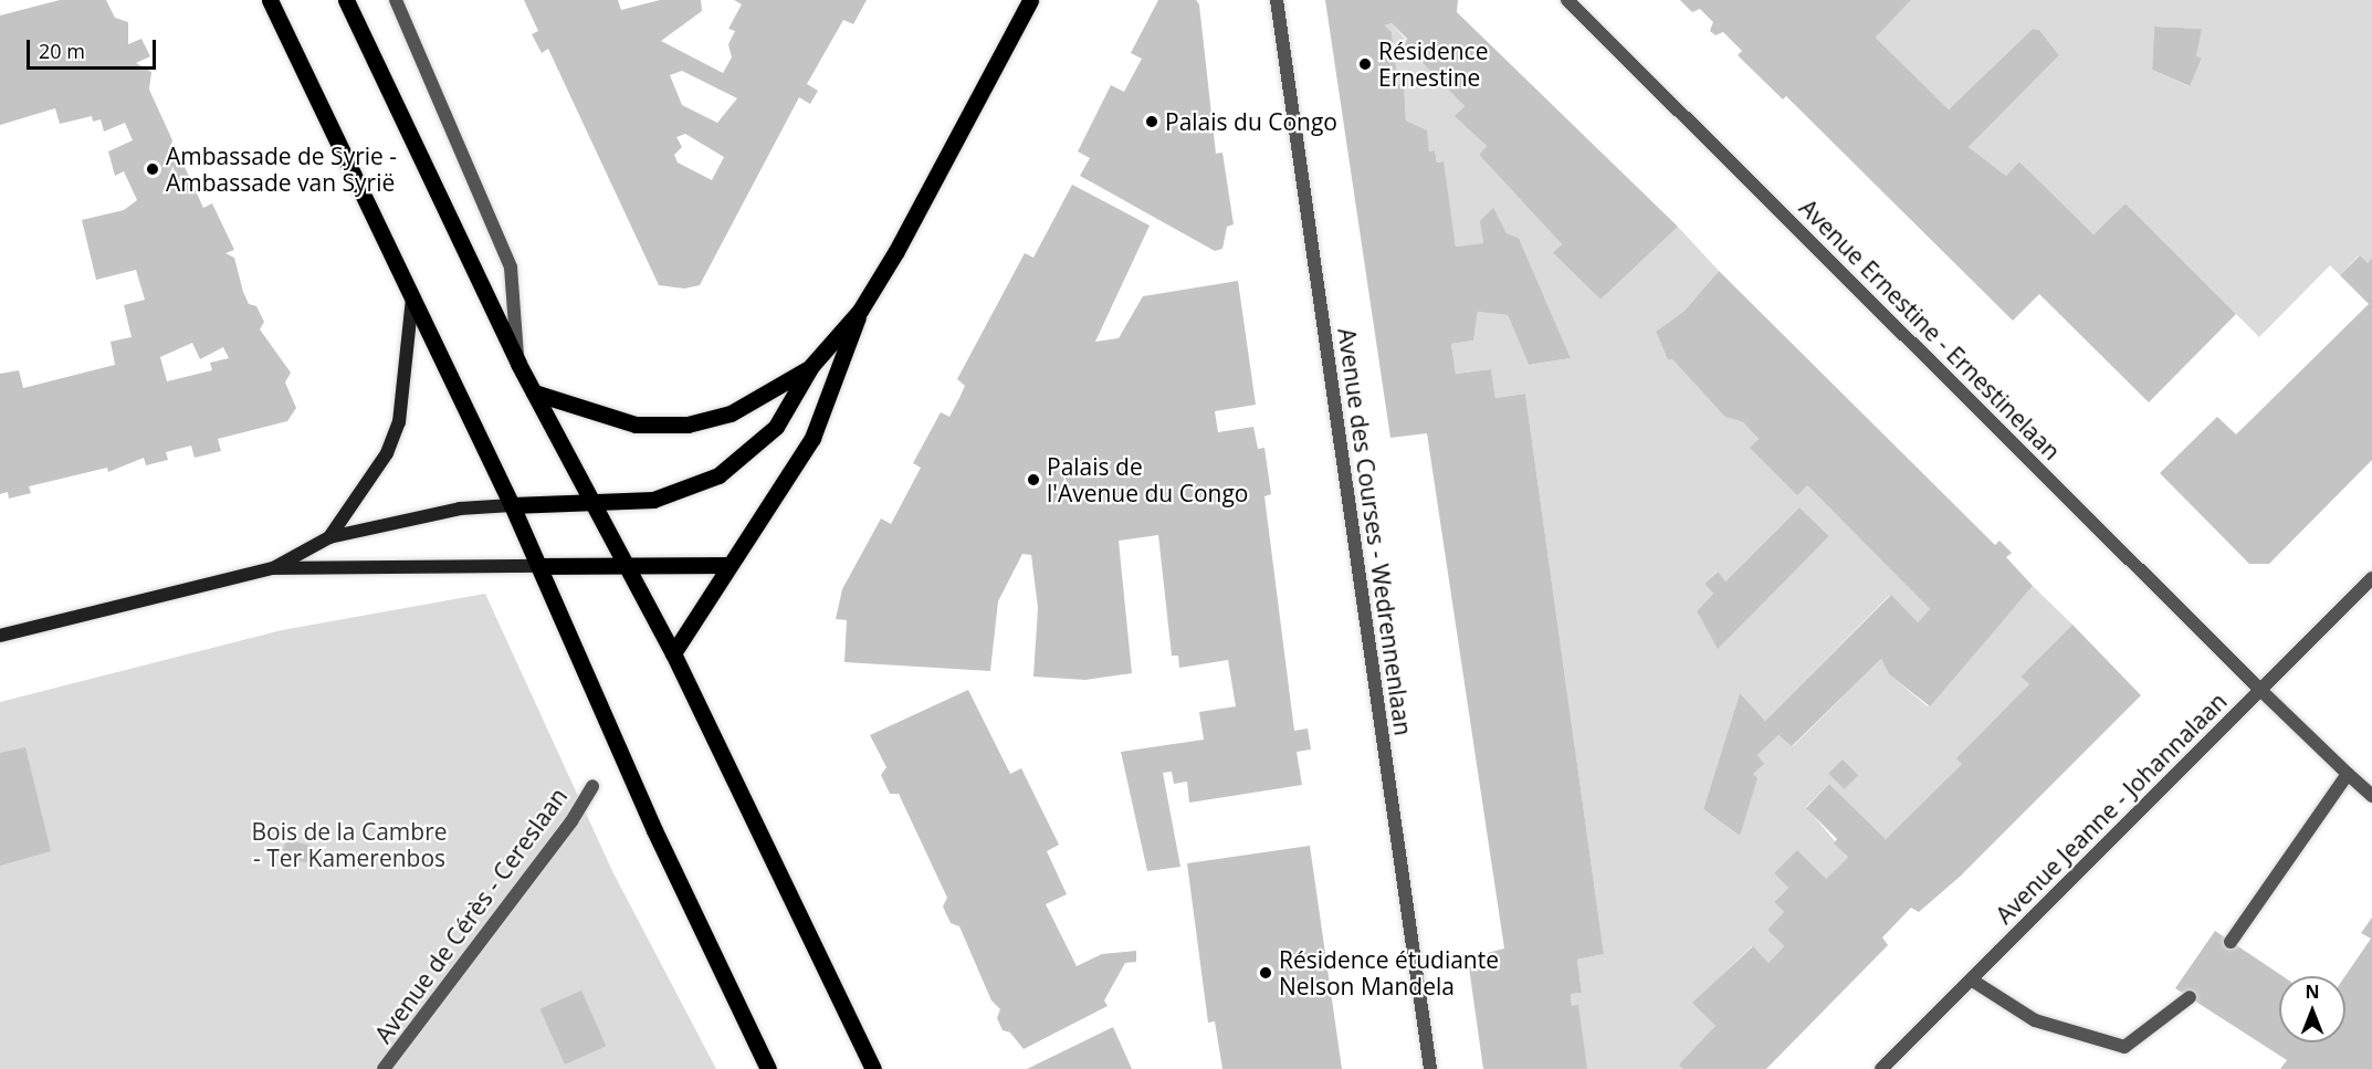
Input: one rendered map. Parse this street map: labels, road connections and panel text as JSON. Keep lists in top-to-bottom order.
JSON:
{
  "streets": {
    "street": [
      "Avenue Ernestine - Ernestinelaan",
      "Avenue des Courses - Wedrennenlaan",
      "Avenue Jeanne - Johannalaan",
      "Avenue de Cérès - Cereslaan"
    ]
  },
  "crossings": [
    ["Avenue Ernestine - Ernestinelaan", "Avenue Jeanne - Johannalaan"]
  ],
  "parks": ["Bois de la Cambre - Ter Kamerenbos"],
  "places": [
    "Résidence Ernestine",
    "Palais du Congo",
    "Ambassade de Syrie - Ambassade van Syrië",
    "Palais de l'Avenue du Congo",
    "Résidence étudiante Nelson Mandela"
  ],
  "scale_bar": "20 m",
  "north": "top"
}
